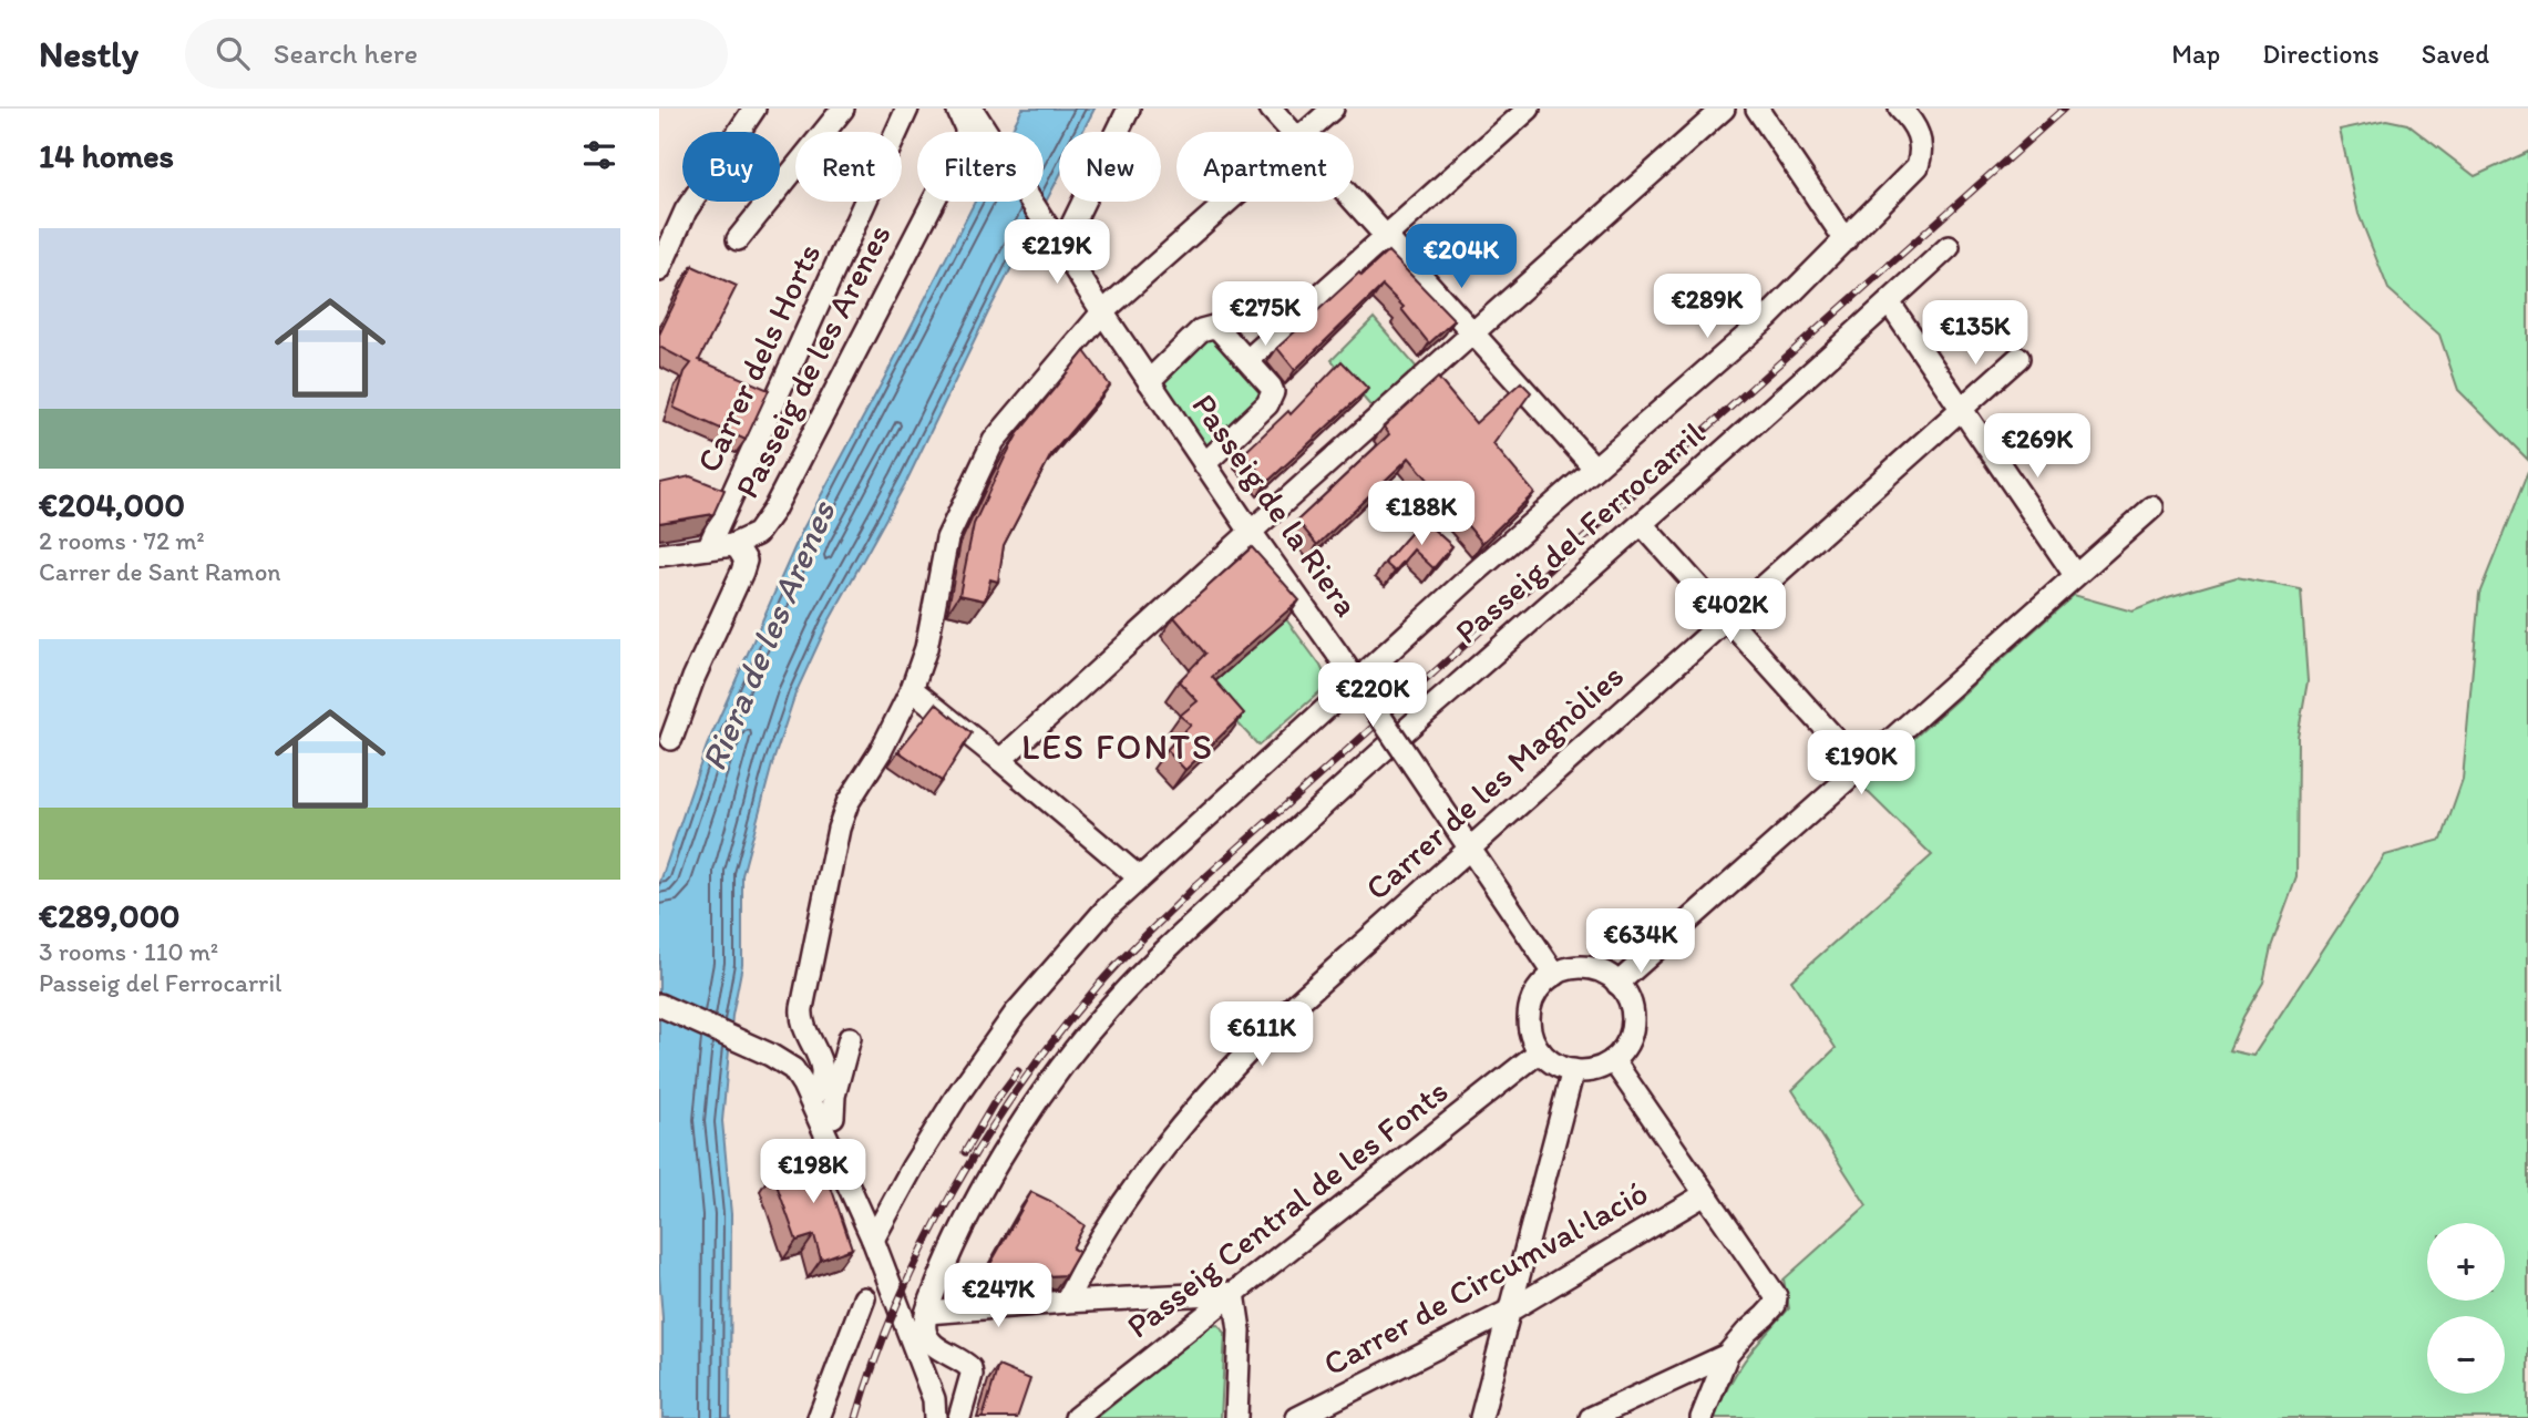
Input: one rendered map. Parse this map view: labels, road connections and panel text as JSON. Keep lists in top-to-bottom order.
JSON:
{
  "streets": {
    "street": [
      "Carrer dels Horts",
      "Passeig de les Arenes",
      "Passeig de la Riera",
      "Passeig del Ferrocarril",
      "Carrer de les Magnòlies",
      "Passeig Central de les Fonts",
      "Carrer de Circumval·lació"
    ]
  },
  "crossings": [
    ["Passeig de la Riera", "Carrer de les Magnòlies"],
    ["Passeig de la Riera", "Passeig Central de les Fonts"]
  ],
  "districts": ["LES FONTS"],
  "water": ["Riera de les Arenes"],
  "page": {
    "header": "Nestly",
    "search": "Search here",
    "nav": ["Map", "Directions", "Saved"],
    "heading": "14 homes",
    "chip": [
      "Buy",
      "Rent",
      "Filters",
      "New",
      "Apartment"
    ],
    "list": [
      {
        "name": "€204,000",
        "note": "2 rooms · 72 m² · Carrer de Sant Ramon"
      },
      {
        "name": "€289,000",
        "note": "3 rooms · 110 m² · Passeig del Ferrocarril"
      }
    ],
    "price": [
      "€219K",
      "€204K",
      "€289K",
      "€275K",
      "€135K",
      "€269K",
      "€188K",
      "€402K",
      "€220K",
      "€190K",
      "€634K",
      "€611K",
      "€198K",
      "€247K"
    ],
    "map_buttons": ["+", "−"]
  }
}
